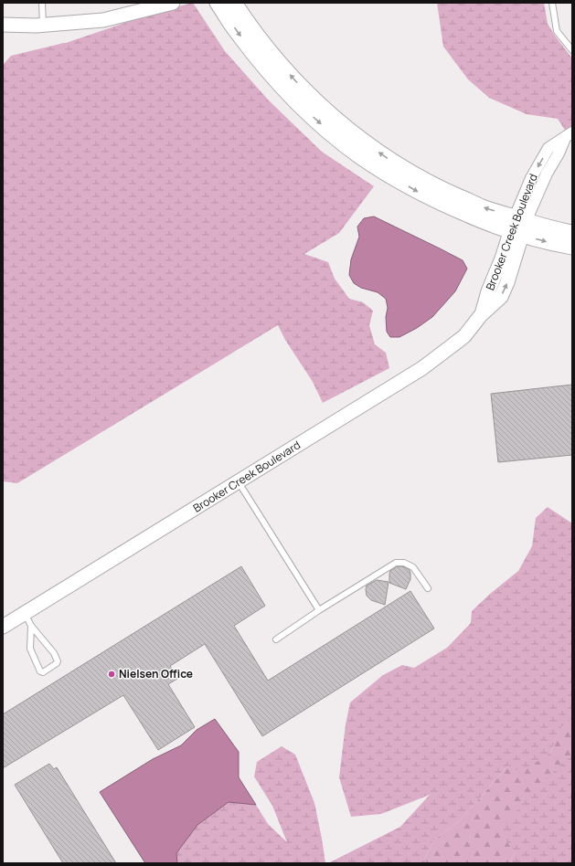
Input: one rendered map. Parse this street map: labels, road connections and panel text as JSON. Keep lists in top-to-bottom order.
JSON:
{
  "streets": {
    "street": ["Brooker Creek Boulevard"]
  },
  "places": ["Nielsen Office"]
}
